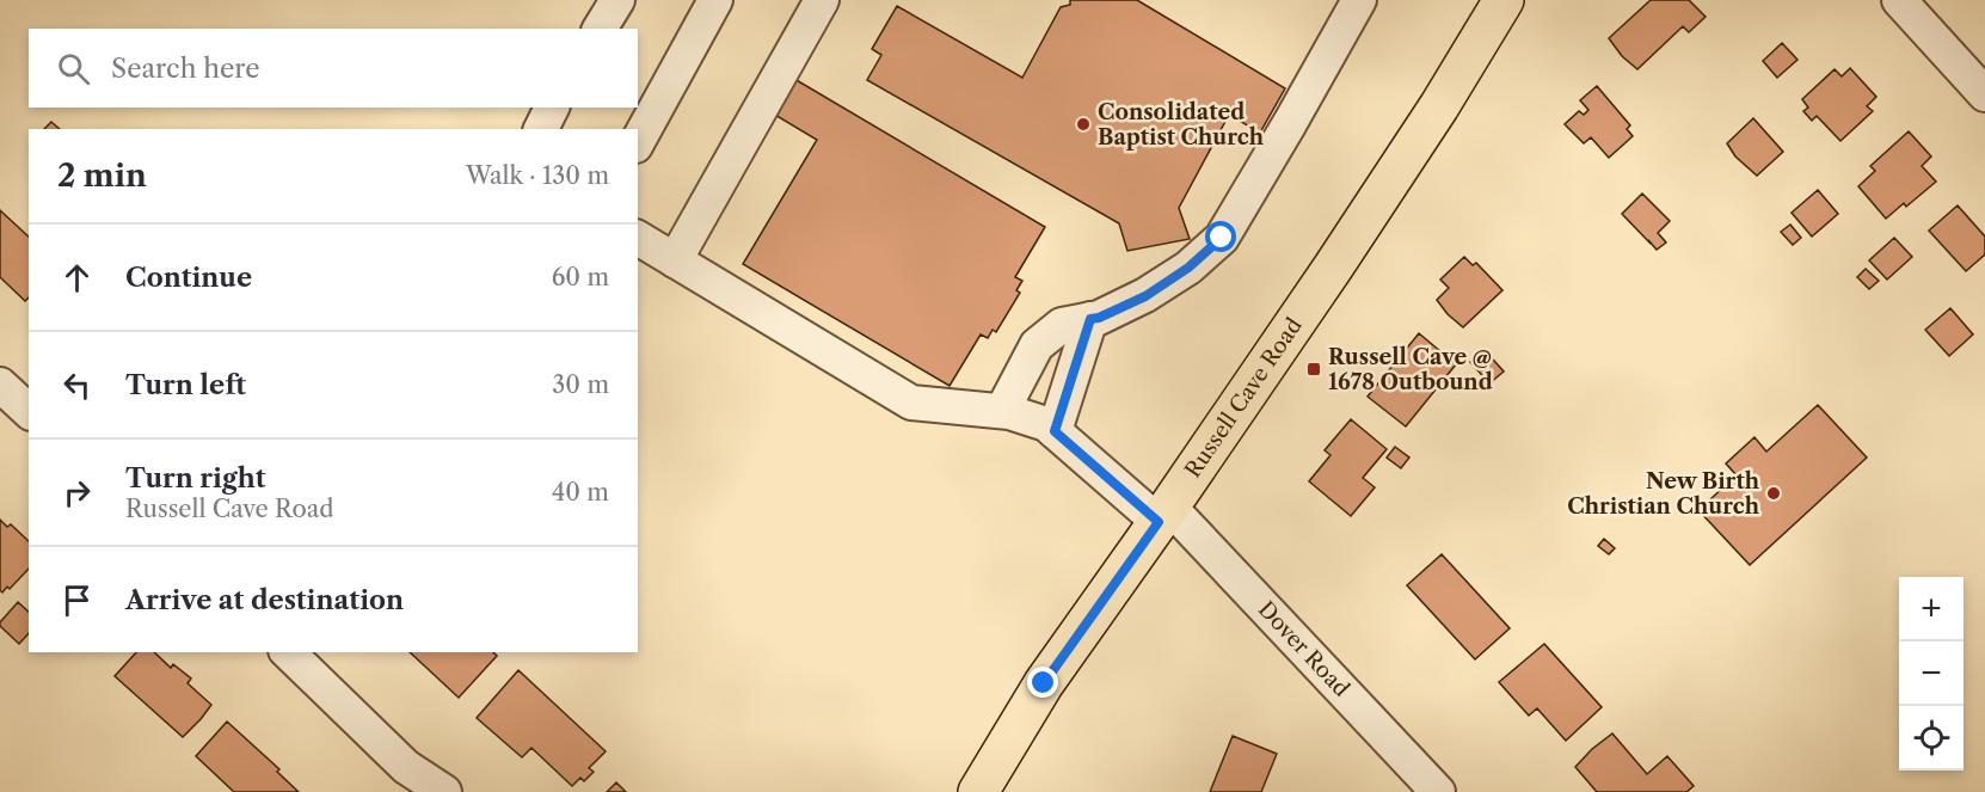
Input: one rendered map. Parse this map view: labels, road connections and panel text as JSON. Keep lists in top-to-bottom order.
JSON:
{
  "streets": {
    "main road": ["Russell Cave Road"],
    "street": ["Dover Road"]
  },
  "crossings": [
    ["Russell Cave Road", "Dover Road"]
  ],
  "places": {
    "other": ["Consolidated Baptist Church", "New Birth Christian Church"],
    "transit": ["Russell Cave @ 1678 Outbound"]
  },
  "page": {
    "search": "Search here",
    "heading": ["2 min", "Walk · 130 m"],
    "list": [
      ["Continue", "60 m"],
      ["Turn left", "30 m"],
      ["Turn right", "Russell Cave Road", "40 m"],
      "Arrive at destination"
    ],
    "map_buttons": ["+", "−"]
  }
}
